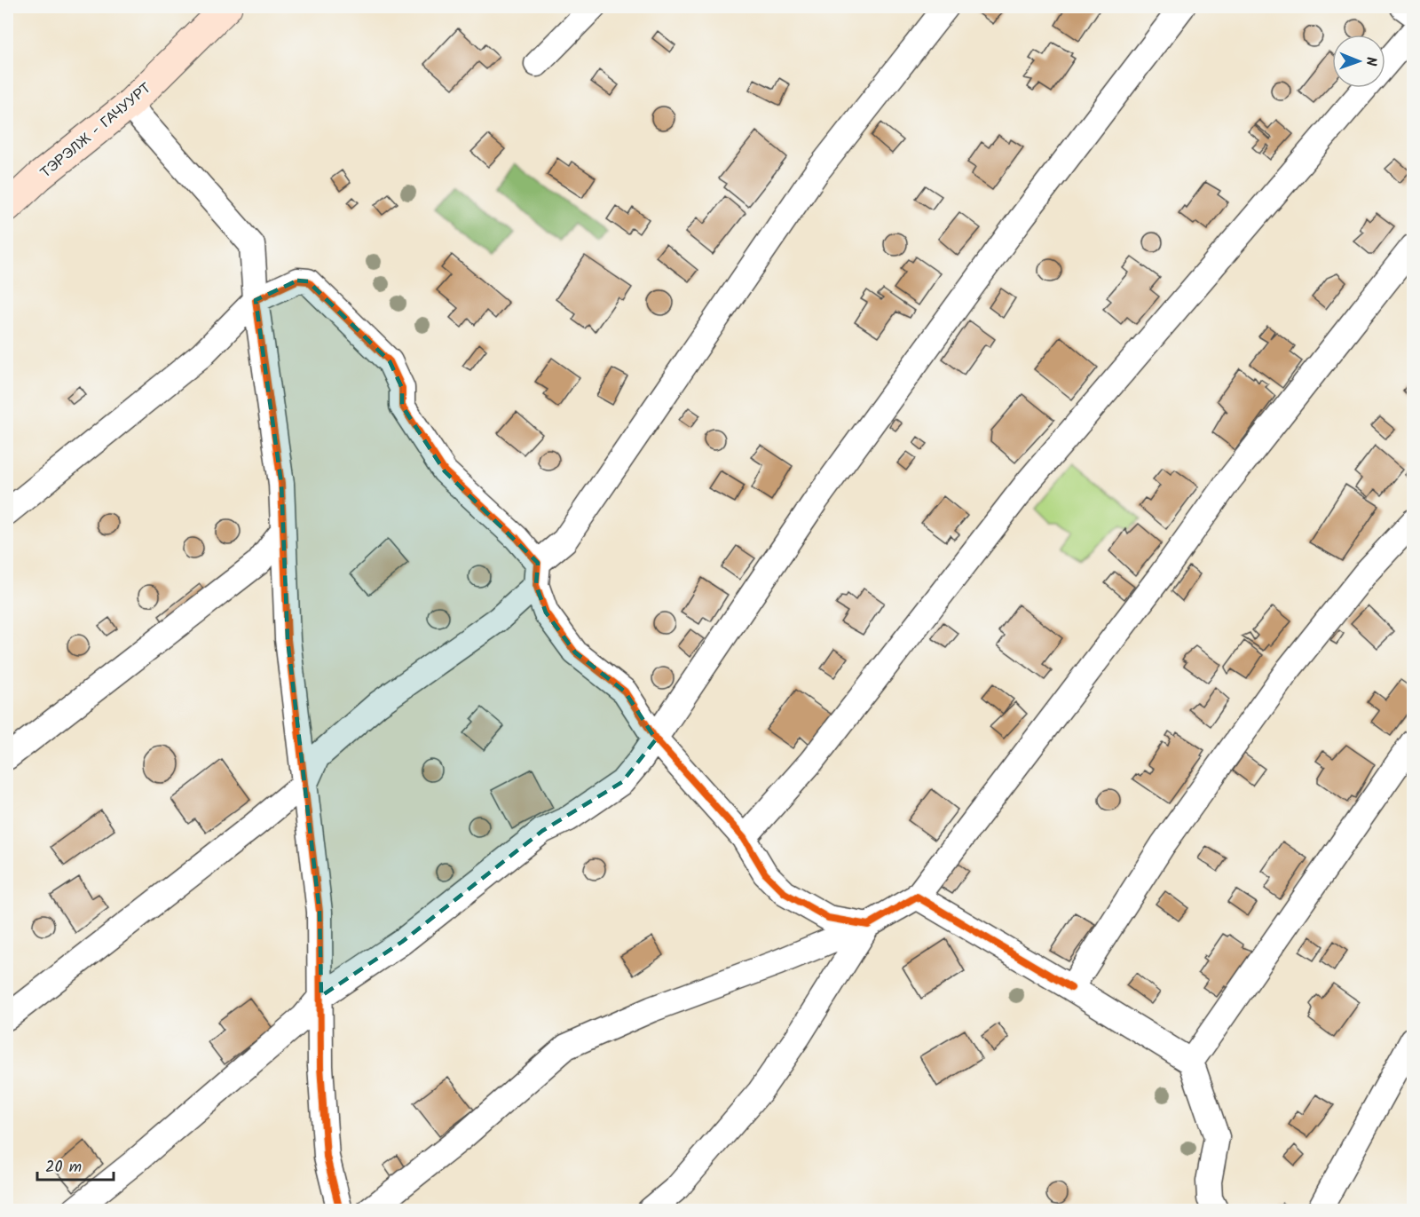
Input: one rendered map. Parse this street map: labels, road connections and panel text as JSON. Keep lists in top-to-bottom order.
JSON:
{
  "streets": {
    "main road": ["ТЭРЭЛЖ - ГАЧУУРТ"]
  },
  "scale_bar": "20 m",
  "north": "right"
}
